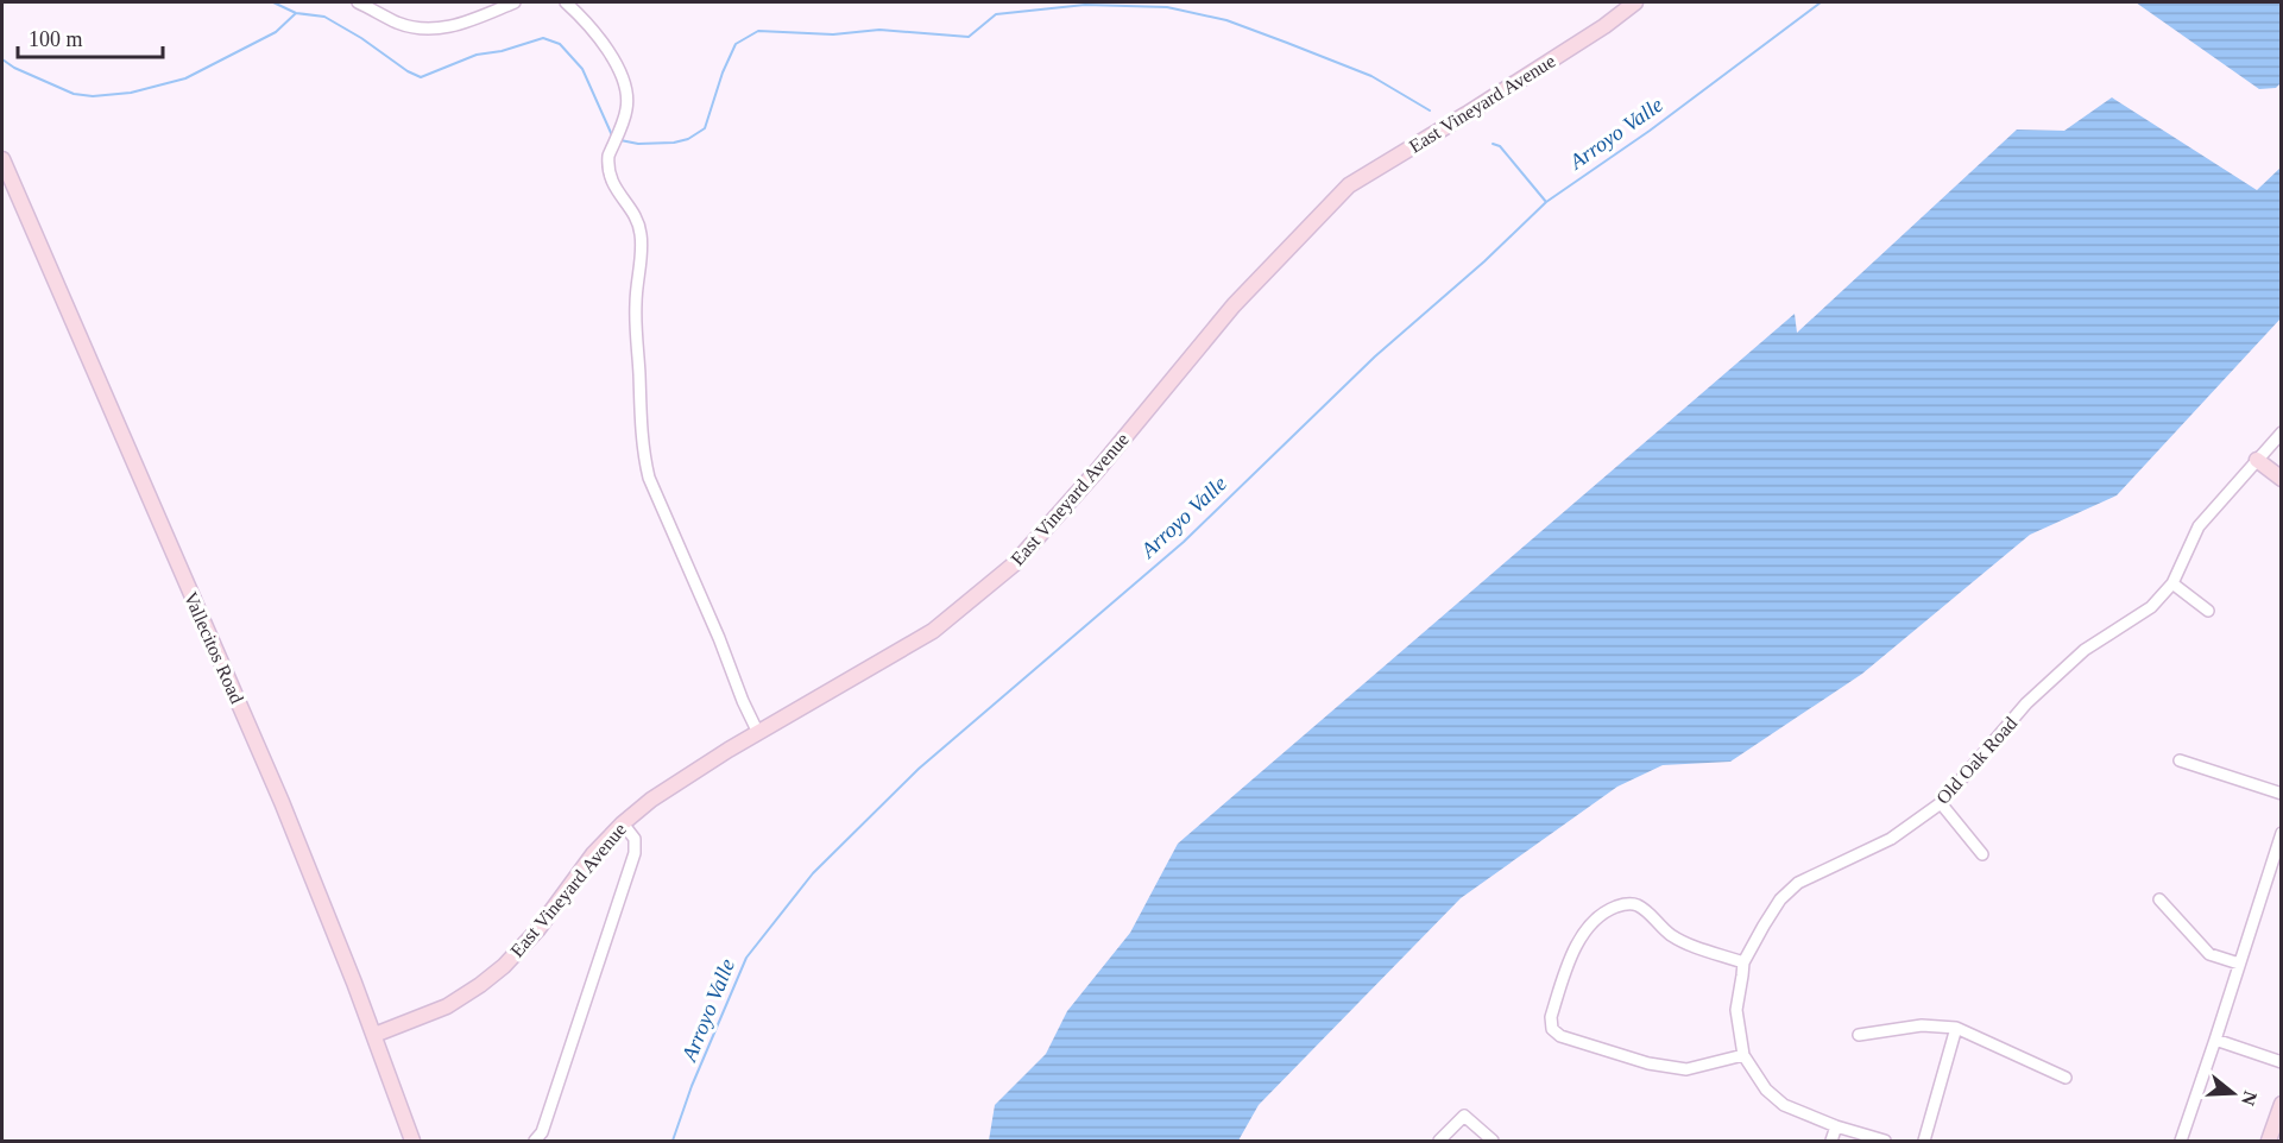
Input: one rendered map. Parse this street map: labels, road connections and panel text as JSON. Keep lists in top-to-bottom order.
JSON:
{
  "streets": {
    "street": ["East Vineyard Avenue", "Vallecitos Road", "Old Oak Road"]
  },
  "crossings": [
    ["East Vineyard Avenue", "Vallecitos Road"]
  ],
  "water": ["Arroyo Valle"],
  "scale_bar": "100 m",
  "north": "right"
}
